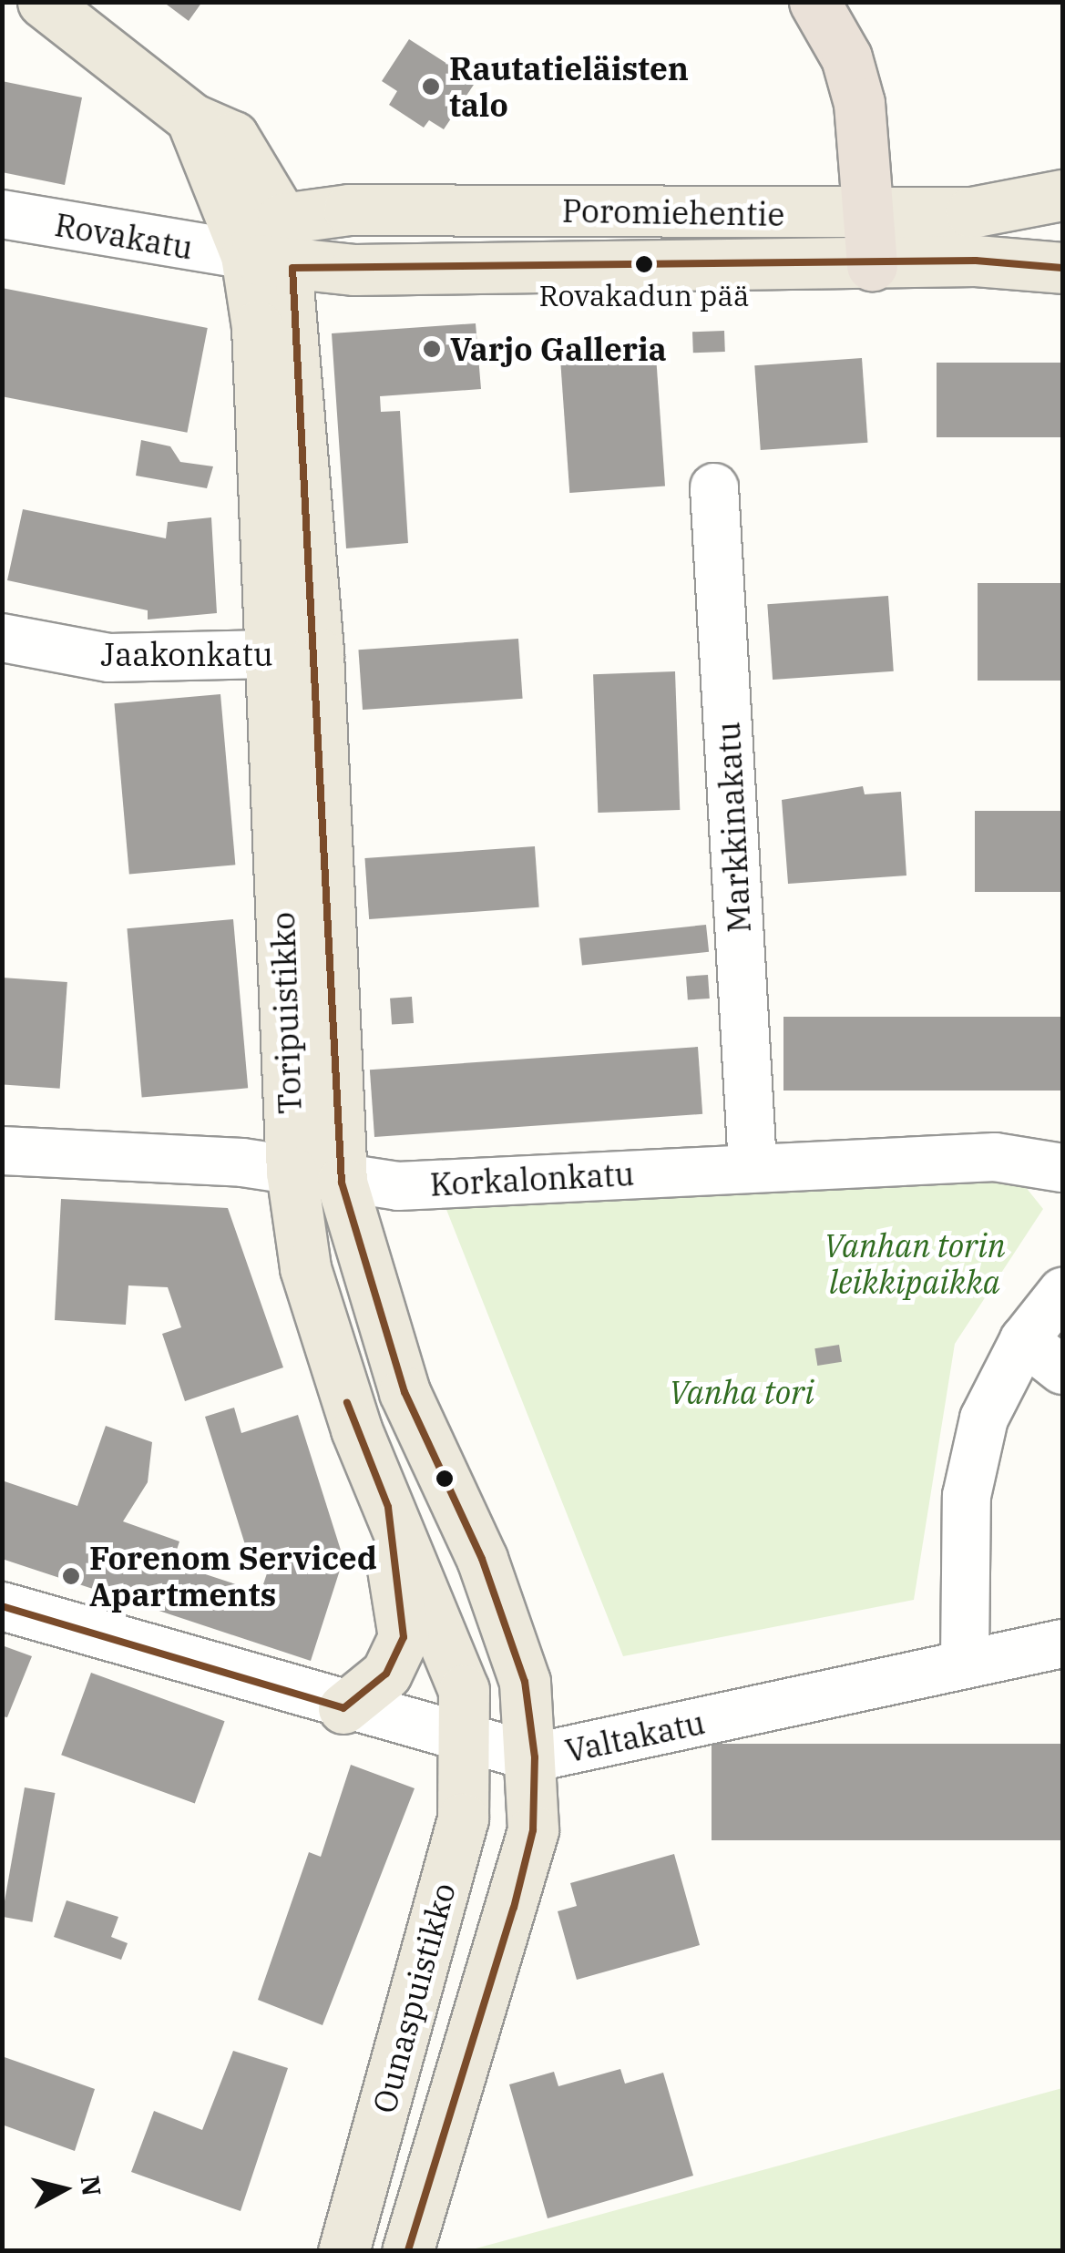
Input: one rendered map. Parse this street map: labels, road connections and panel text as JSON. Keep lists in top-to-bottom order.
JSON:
{
  "streets": {
    "main road": ["Poromiehentie", "Toripuistikko", "Ounaspuistikko"],
    "street": [
      "Rovakatu",
      "Jaakonkatu",
      "Markkinakatu",
      "Korkalonkatu",
      "Valtakatu"
    ]
  },
  "crossings": [
    ["Poromiehentie", "Rovakatu"],
    ["Poromiehentie", "Toripuistikko"],
    ["Rovakatu", "Toripuistikko"],
    ["Jaakonkatu", "Toripuistikko"],
    ["Markkinakatu", "Korkalonkatu"],
    ["Toripuistikko", "Korkalonkatu"],
    ["Toripuistikko", "Valtakatu"],
    ["Toripuistikko", "Ounaspuistikko"],
    ["Valtakatu", "Ounaspuistikko"]
  ],
  "parks": ["Vanhan torin leikkipaikka", "Vanha tori"],
  "places": [
    "Rautatieläisten talo",
    "Rovakadun pää",
    "Varjo Galleria",
    "Forenom Serviced Apartments"
  ],
  "north": "right"
}
